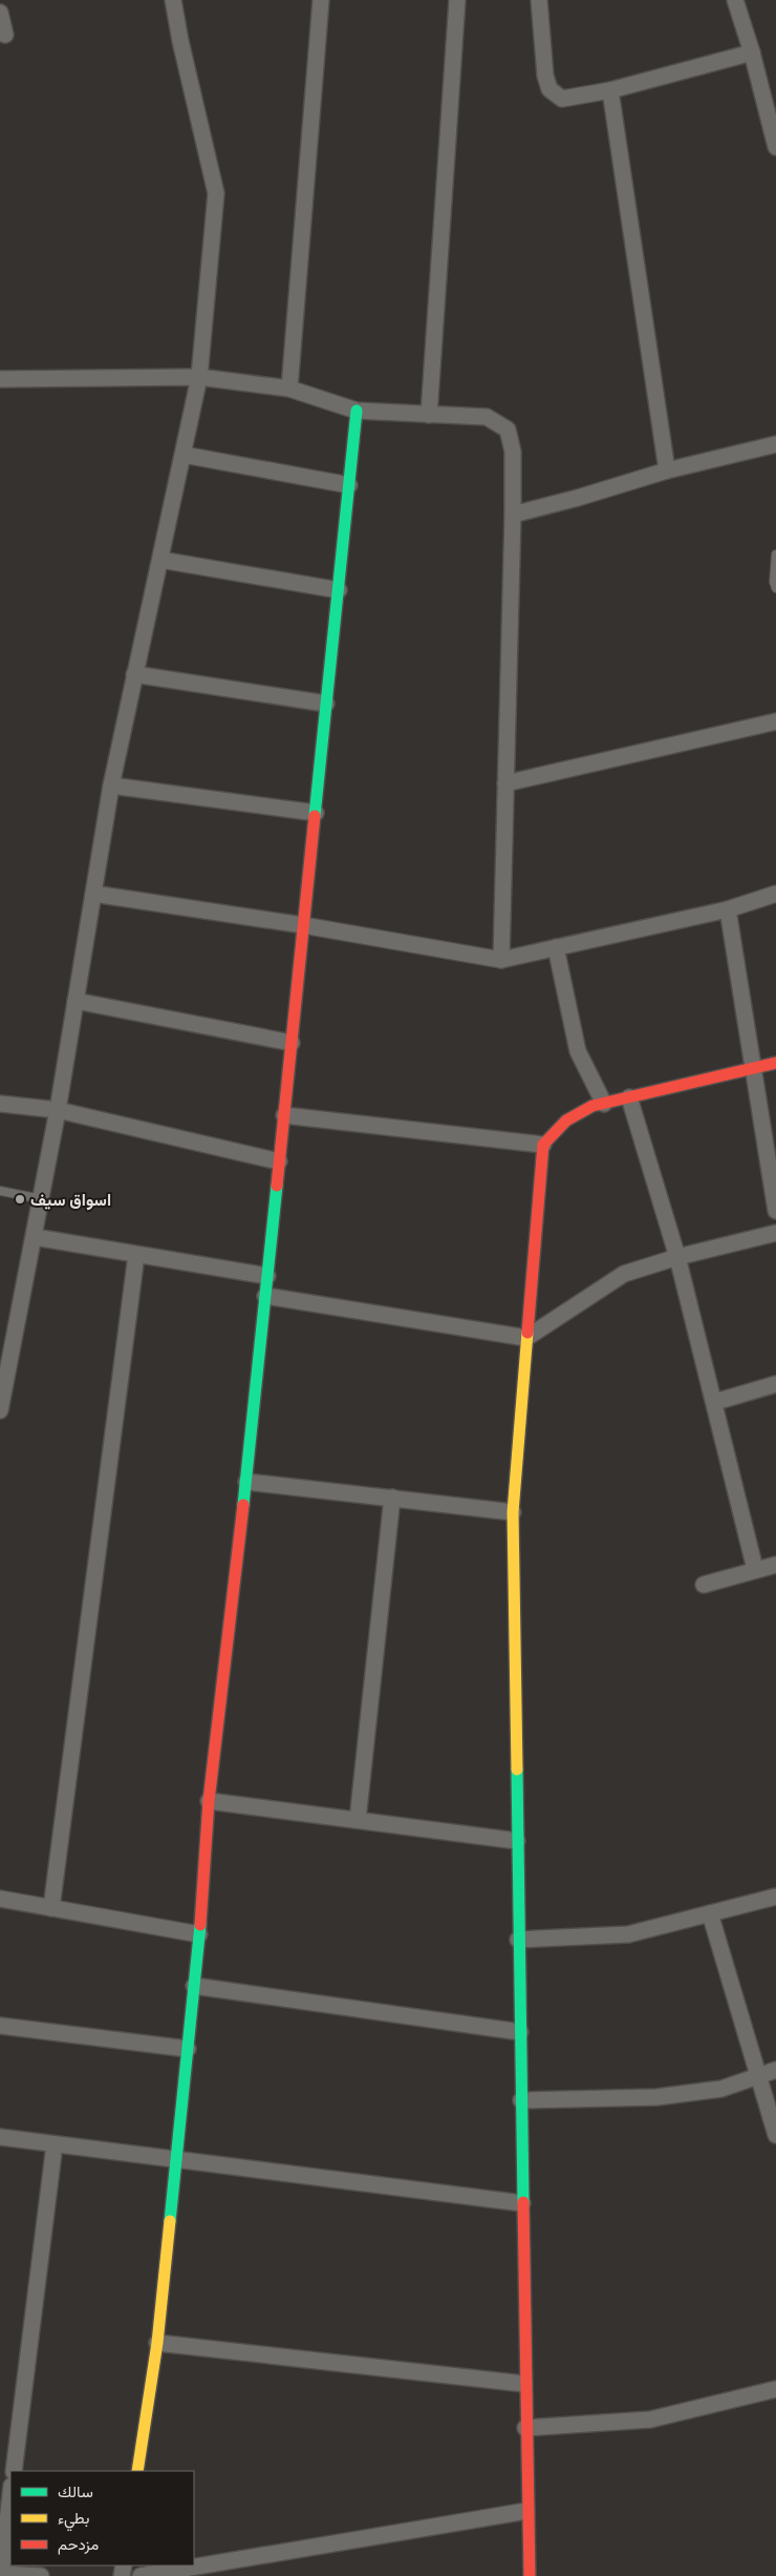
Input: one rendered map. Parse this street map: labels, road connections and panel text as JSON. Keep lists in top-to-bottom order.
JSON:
{
  "places": ["اسواق سيف"],
  "legend": ["سالك", "بطيء", "مزدحم"]
}
